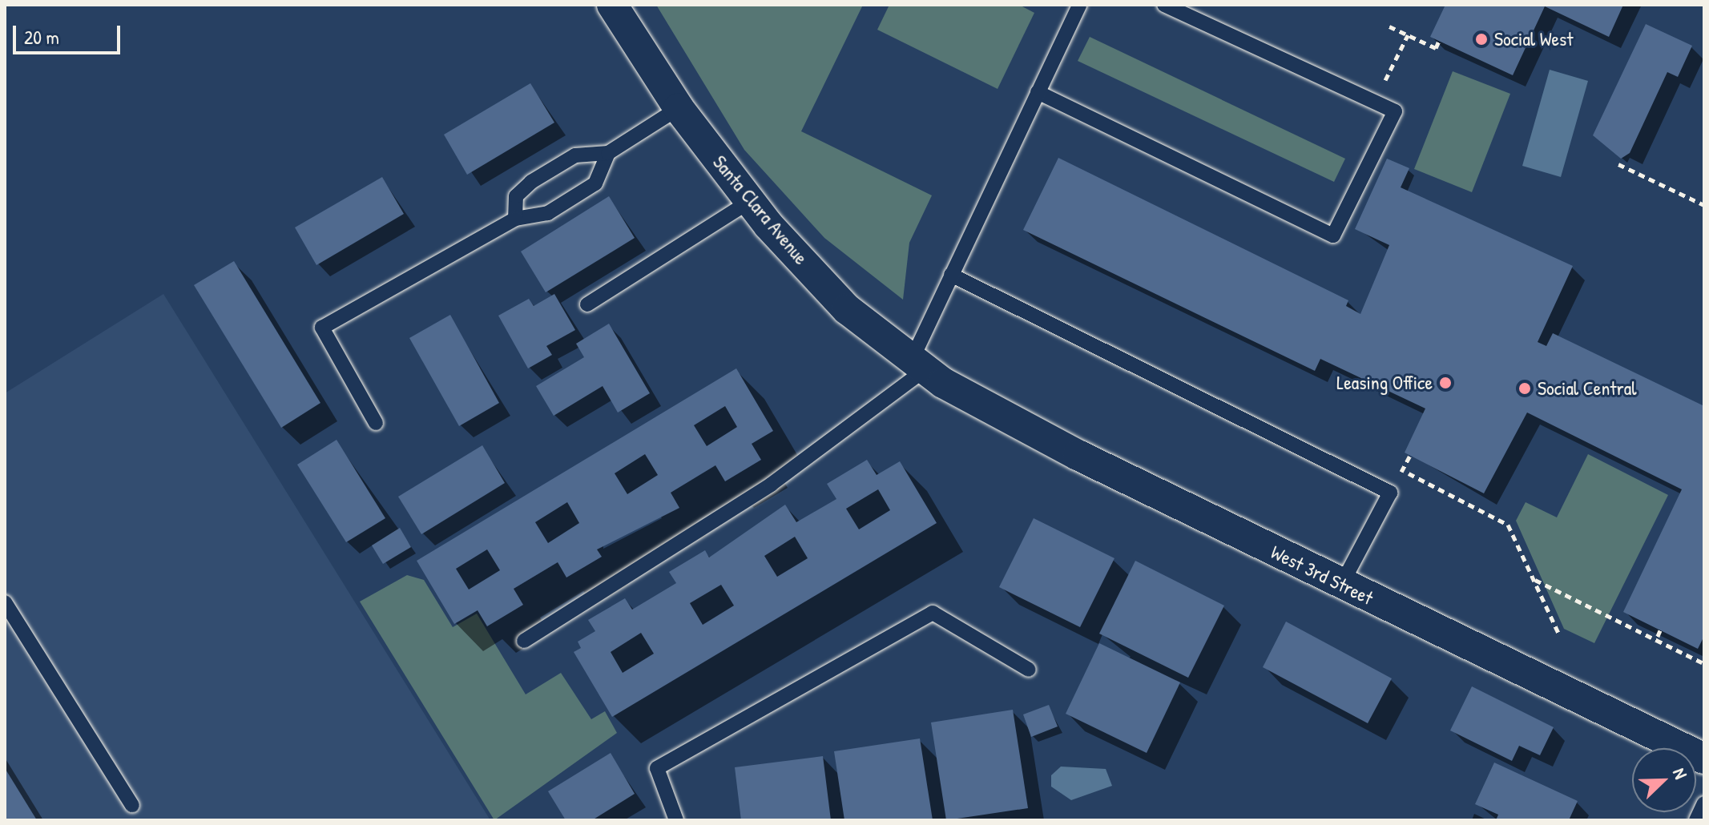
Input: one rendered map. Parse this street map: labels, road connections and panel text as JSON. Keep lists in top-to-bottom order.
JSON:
{
  "streets": {
    "street": ["Santa Clara Avenue", "West 3rd Street"]
  },
  "crossings": [
    ["Santa Clara Avenue", "West 3rd Street"]
  ],
  "places": ["Social West", "Leasing Office", "Social Central"],
  "scale_bar": "20 m",
  "north": "top right"
}
